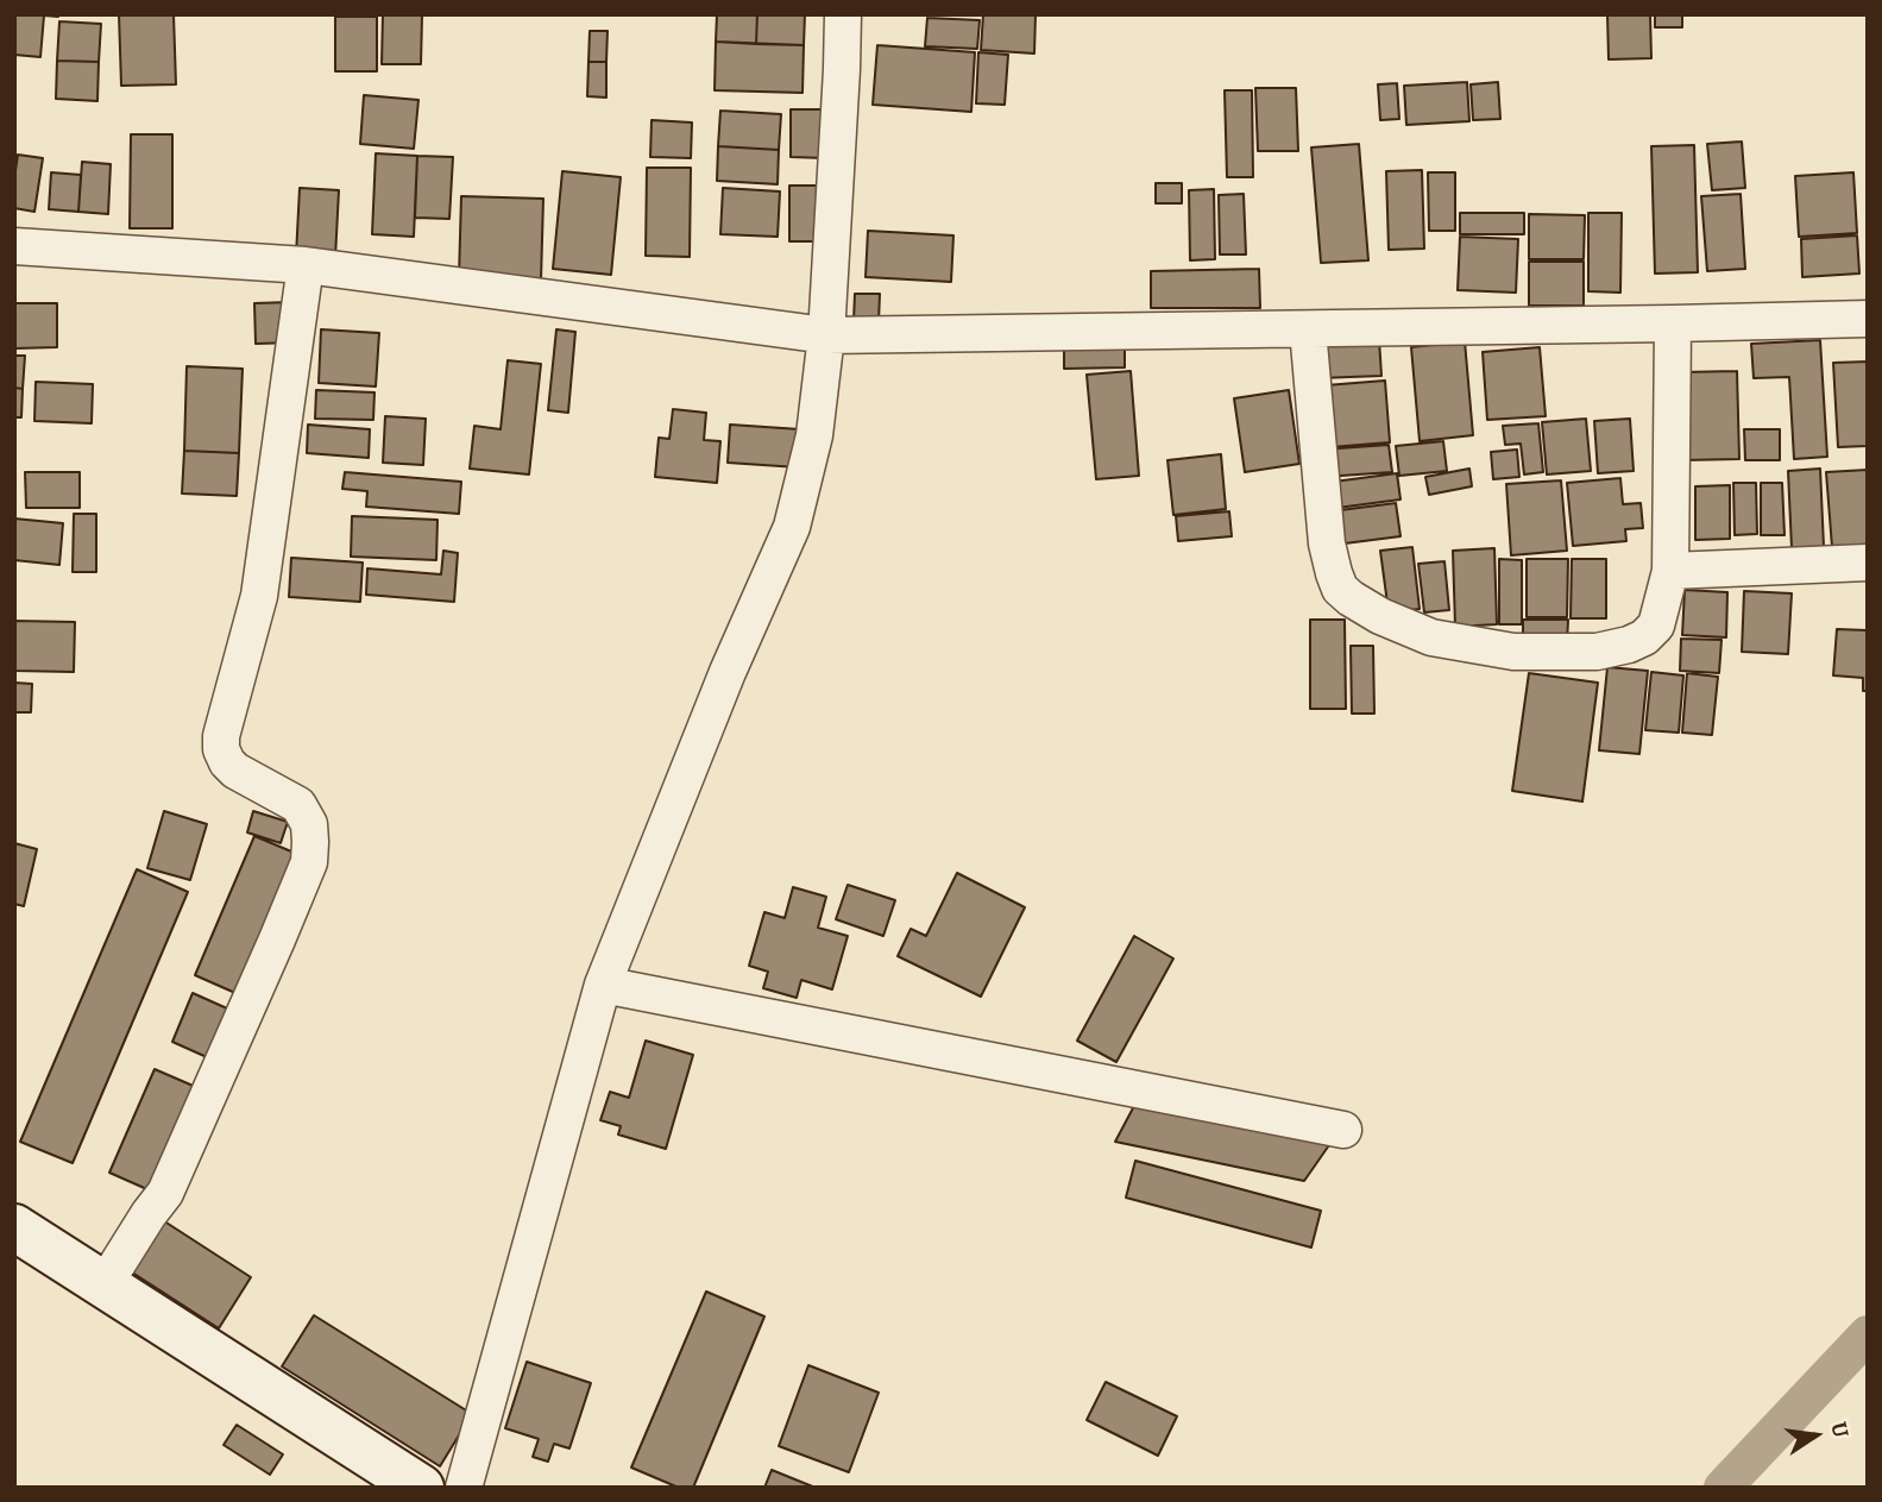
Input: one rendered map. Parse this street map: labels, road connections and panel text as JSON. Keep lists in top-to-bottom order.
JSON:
{
  "north": "right"
}
